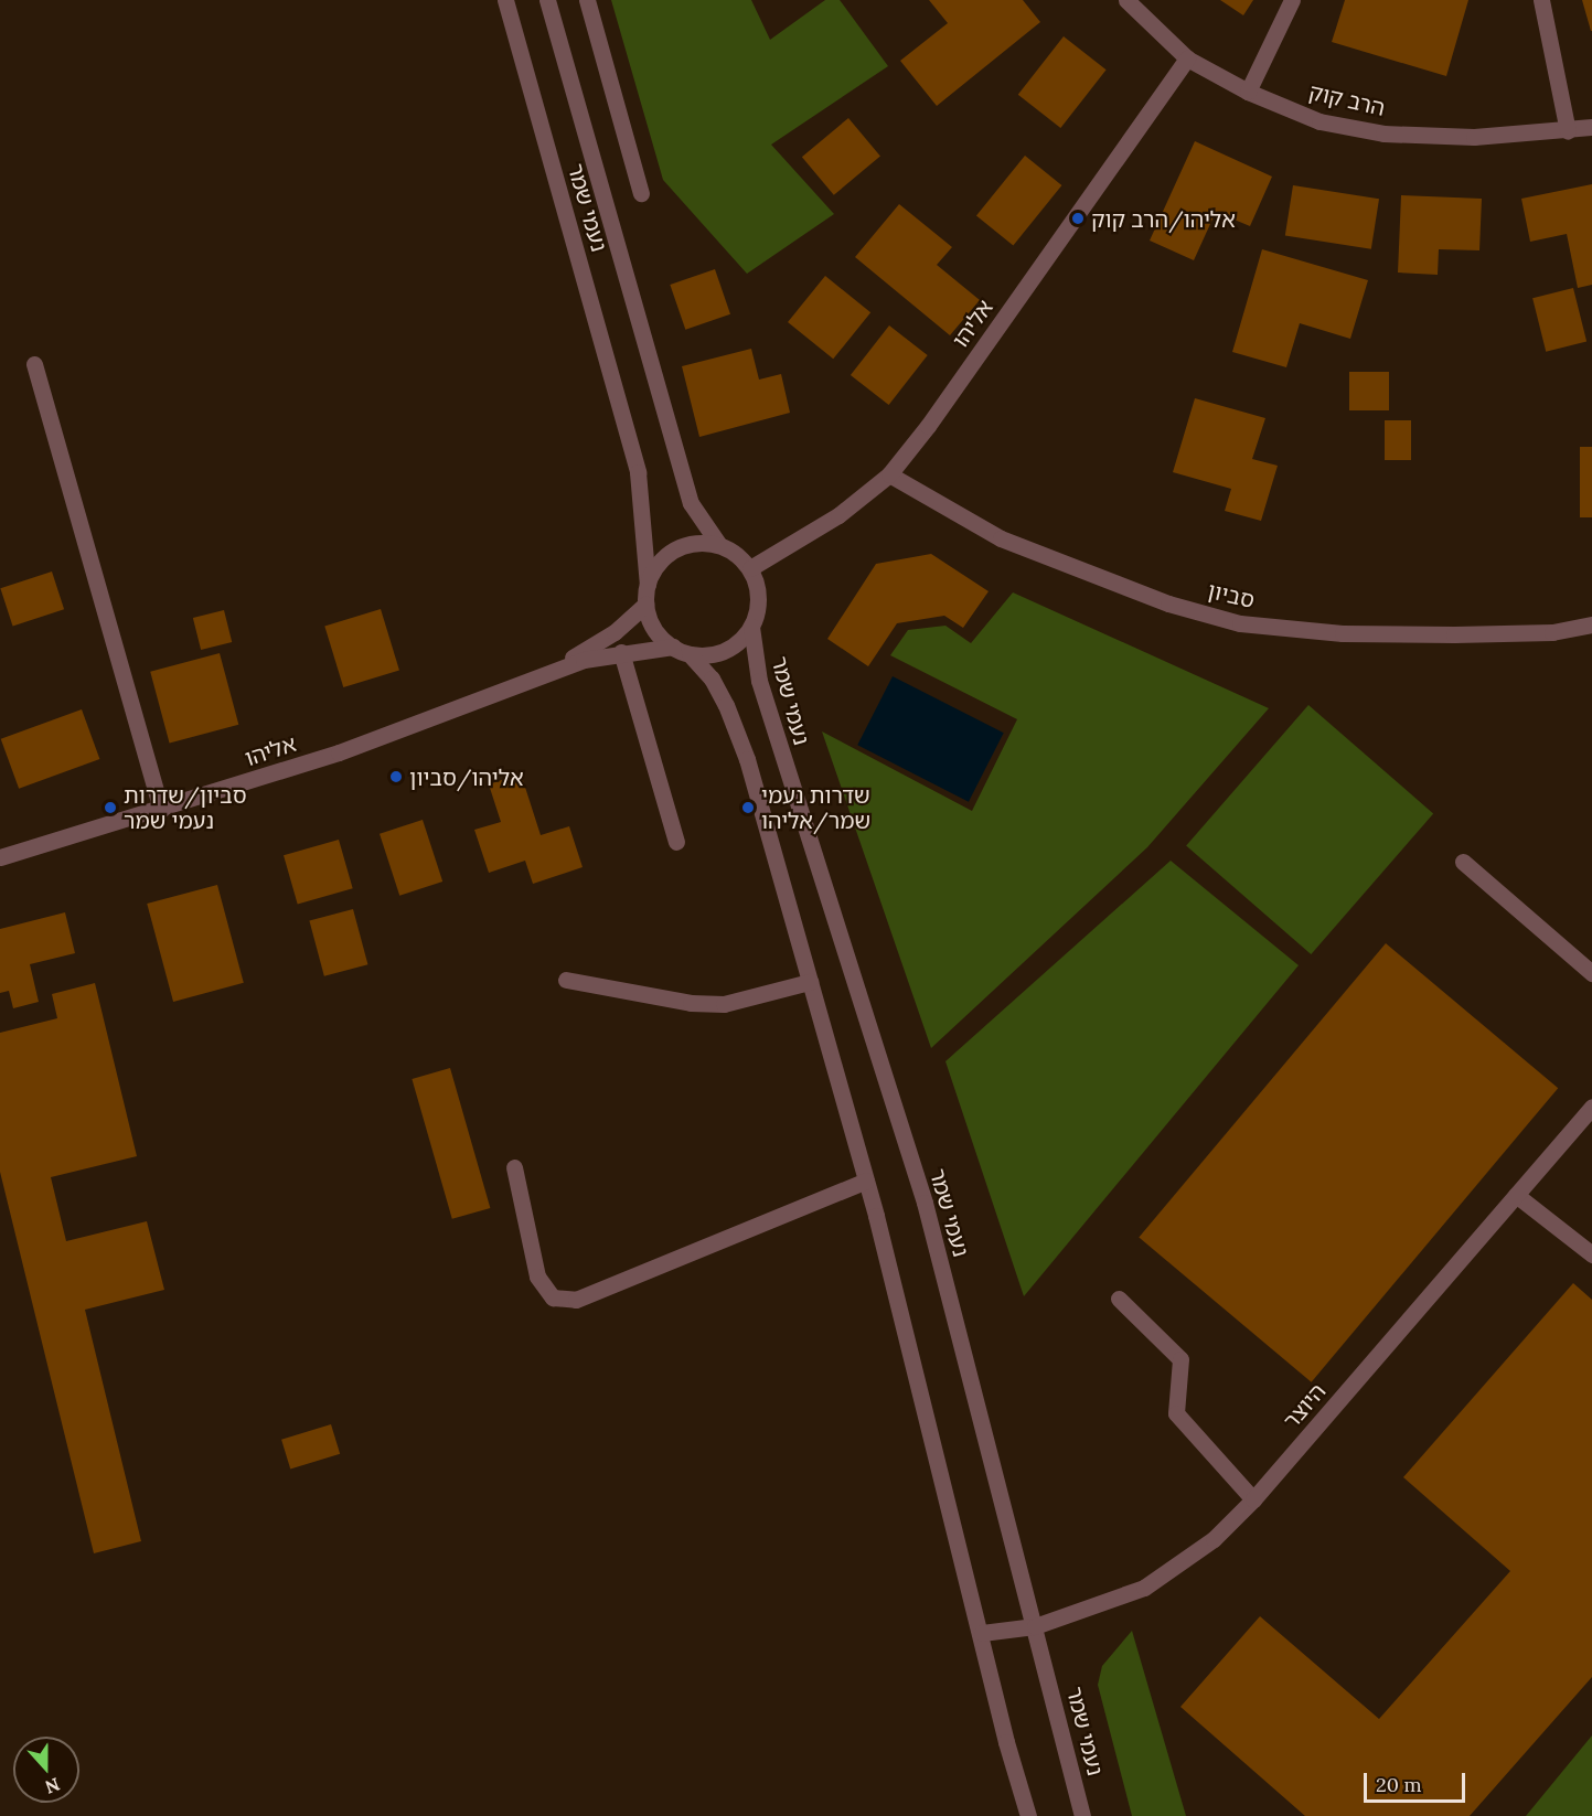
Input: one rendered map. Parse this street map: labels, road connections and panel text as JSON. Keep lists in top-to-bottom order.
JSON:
{
  "streets": {
    "street": [
      "הרב קוק",
      "נעמי שמר",
      "אליהו",
      "סביון",
      "היוצר"
    ]
  },
  "crossings": [
    ["הרב קוק", "אליהו"],
    ["נעמי שמר", "אליהו"],
    ["נעמי שמר", "היוצר"],
    ["אליהו", "סביון"]
  ],
  "places": [
    "אליהו/הרב קוק",
    "אליהו/סביון",
    "סביון/שדרות נעמי שמר",
    "שדרות נעמי שמר/אליהו"
  ],
  "scale_bar": "20 m",
  "north": "bottom"
}
